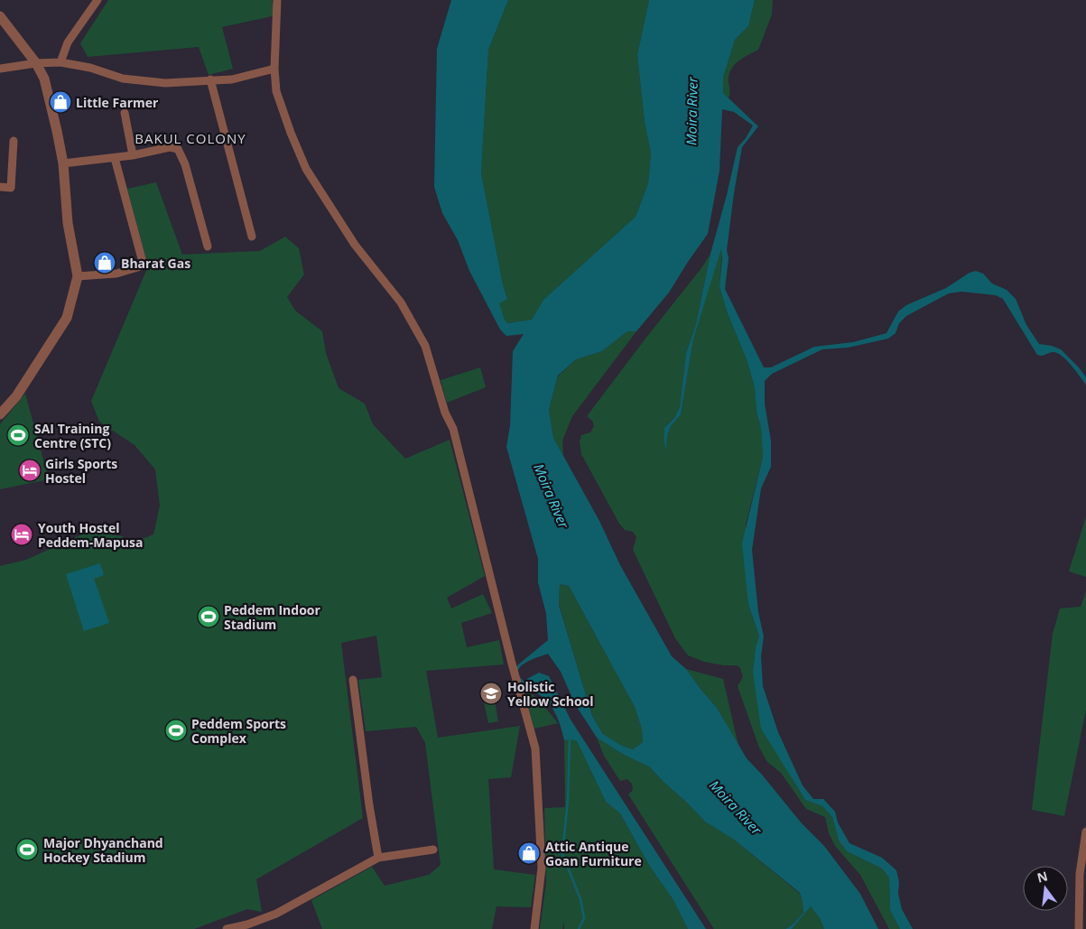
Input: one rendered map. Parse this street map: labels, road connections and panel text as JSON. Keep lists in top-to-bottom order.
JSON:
{
  "districts": ["BAKUL COLONY"],
  "water": ["Moira River"],
  "places": {
    "shop": ["Little Farmer", "Bharat Gas", "Attic Antique Goan Furniture"],
    "sports": [
      "SAI Training Centre (STC)",
      "Peddem Indoor Stadium",
      "Peddem Sports Complex",
      "Major Dhyanchand Hockey Stadium"
    ],
    "hotel": ["Girls Sports Hostel", "Youth Hostel Peddem-Mapusa"],
    "school or university": ["Holistic Yellow School"]
  },
  "north": "top"
}
